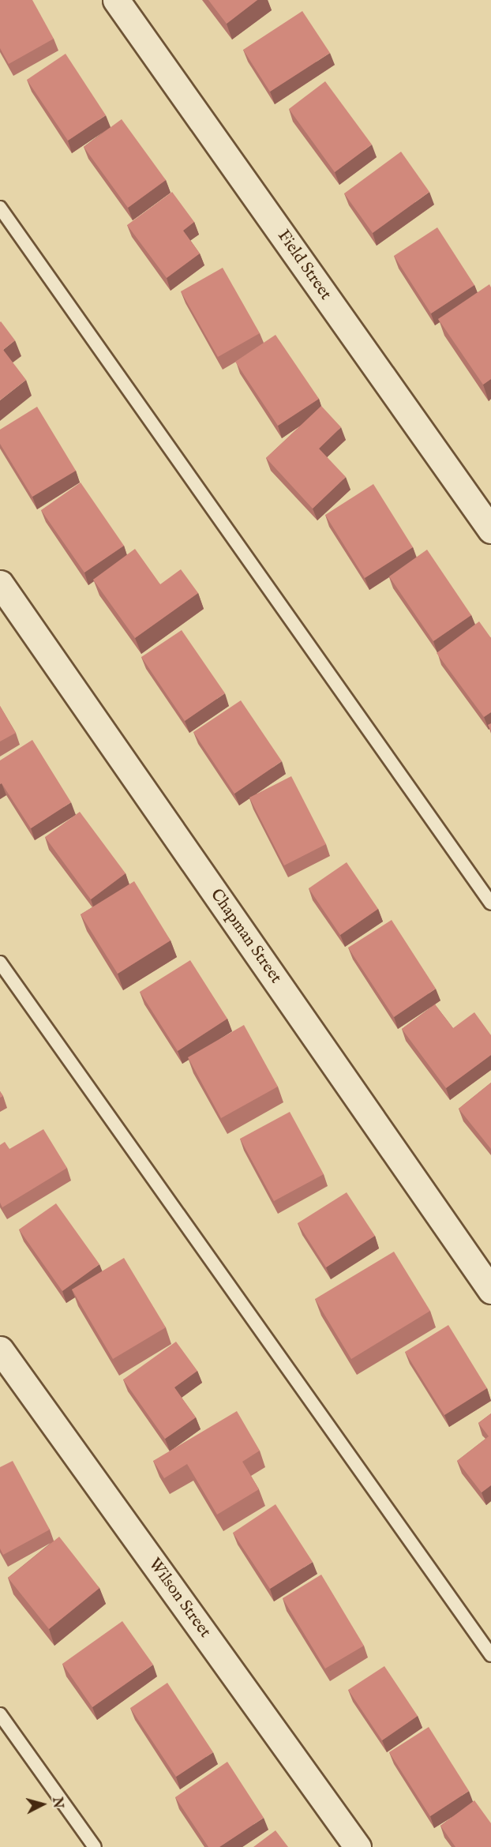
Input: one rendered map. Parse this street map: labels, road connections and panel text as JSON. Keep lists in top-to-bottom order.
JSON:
{
  "streets": {
    "street": ["Field Street", "Chapman Street", "Wilson Street"]
  },
  "north": "right"
}
